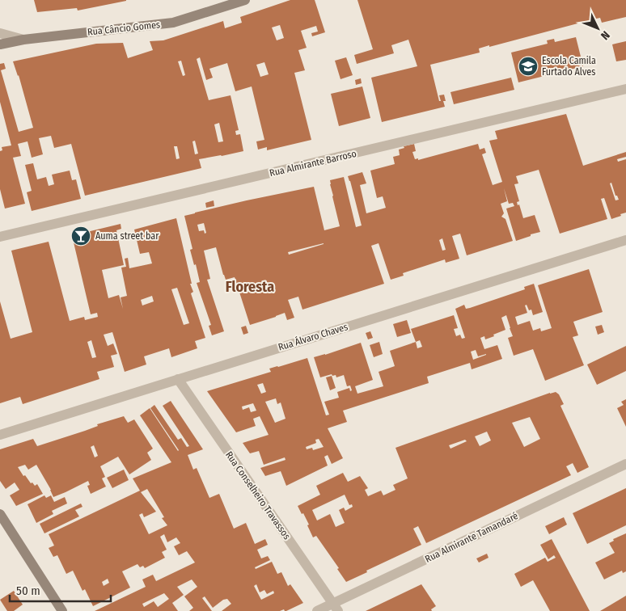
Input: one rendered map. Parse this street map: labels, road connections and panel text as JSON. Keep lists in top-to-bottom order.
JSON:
{
  "streets": {
    "street": [
      "Rua Câncio Gomes",
      "Rua Almirante Barroso",
      "Rua Álvaro Chaves",
      "Rua Conselheiro Travassos",
      "Rua Almirante Tamandaré"
    ]
  },
  "crossings": [
    ["Rua Álvaro Chaves", "Rua Conselheiro Travassos"],
    ["Rua Conselheiro Travassos", "Rua Almirante Tamandaré"]
  ],
  "districts": ["Floresta"],
  "places": {
    "school or university": ["Escola Camila Furtado Alves"],
    "bar": ["Auma street bar"]
  },
  "scale_bar": "50 m",
  "north": "bottom right"
}
